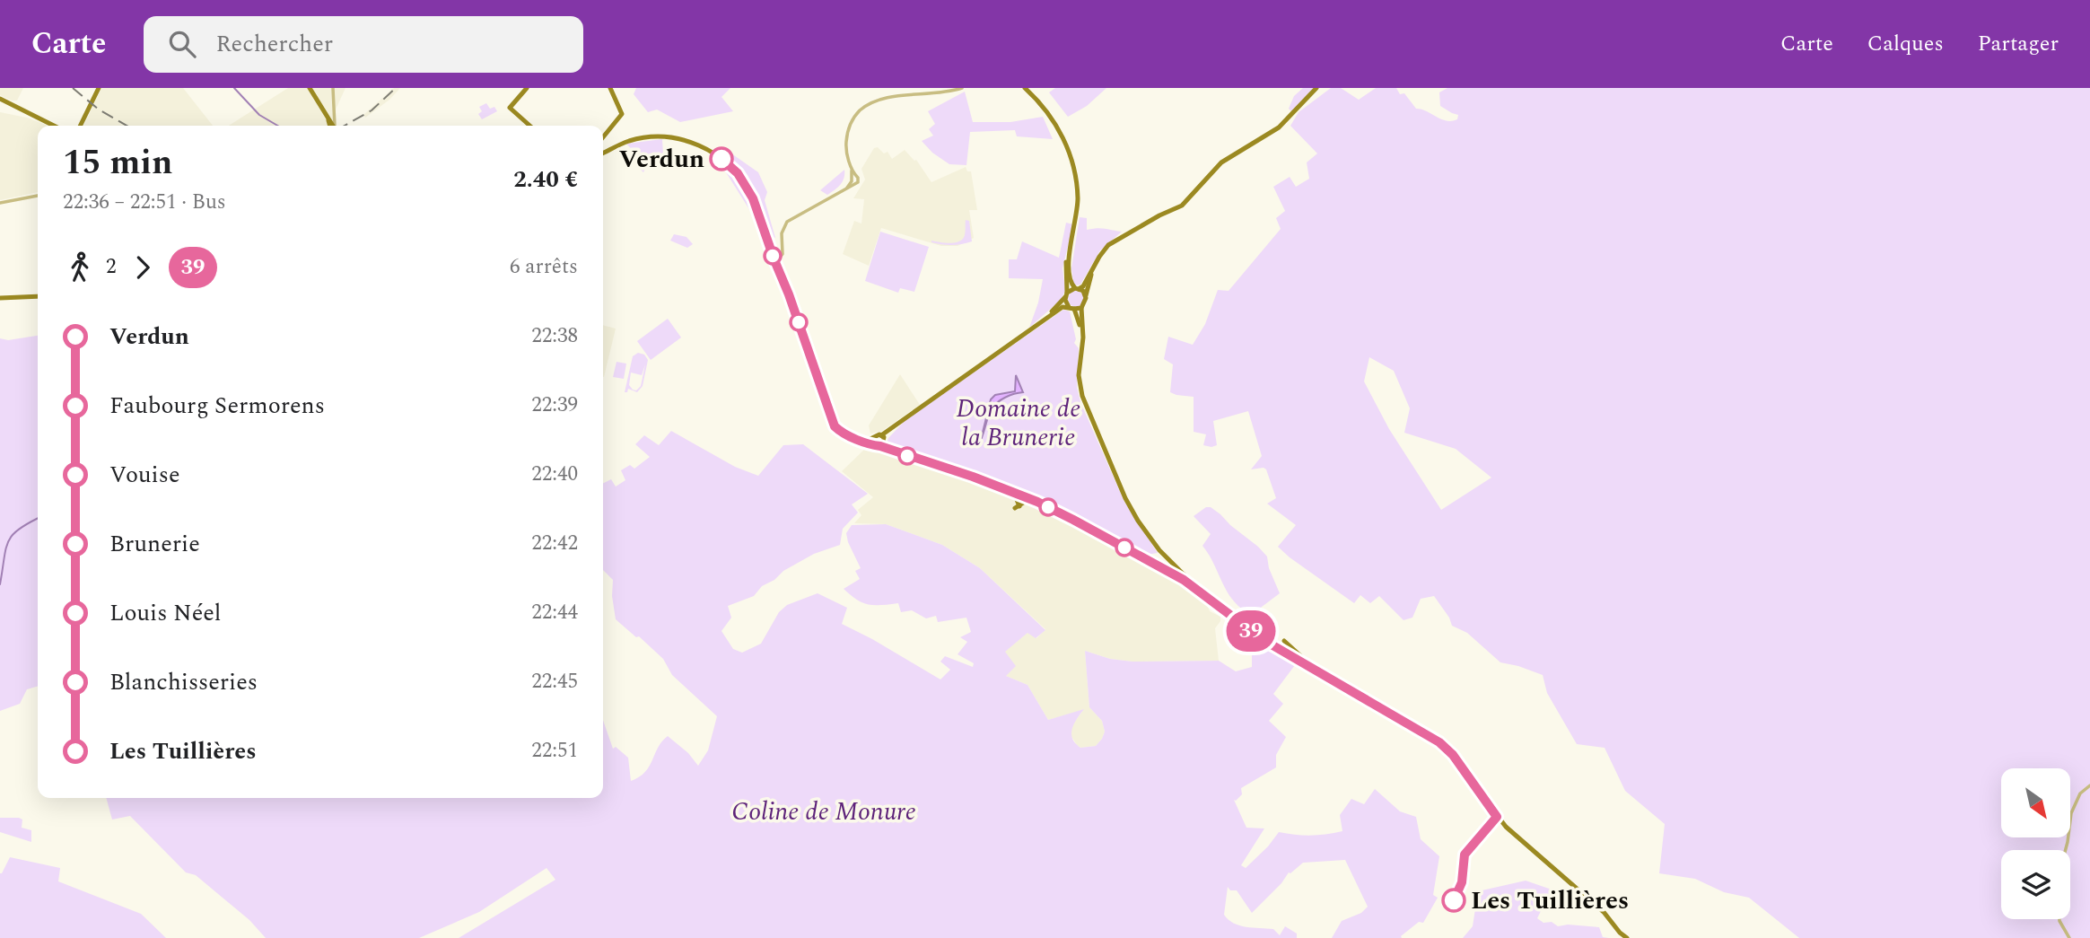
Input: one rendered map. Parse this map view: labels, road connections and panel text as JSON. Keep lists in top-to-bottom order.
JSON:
{
  "parks": ["Domaine de la Brunerie", "Coline de Monure"],
  "places": ["Verdun", "Les Tuillières"],
  "lines": ["bus line 39"],
  "north": "bottom right",
  "page": {
    "header": "Carte",
    "search": "Rechercher",
    "nav": ["Carte", "Calques", "Partager"],
    "on_map": "39",
    "heading": ["15 min", "22:36 – 22:51 · Bus", "2.40 €"],
    "legs": ["2", "39", "6 arrêts"],
    "list": [
      {
        "name": "Verdun",
        "value": "22:38"
      },
      {
        "name": "Faubourg Sermorens",
        "value": "22:39"
      },
      {
        "name": "Vouise",
        "value": "22:40"
      },
      {
        "name": "Brunerie",
        "value": "22:42"
      },
      {
        "name": "Louis Néel",
        "value": "22:44"
      },
      {
        "name": "Blanchisseries",
        "value": "22:45"
      },
      {
        "name": "Les Tuillières",
        "value": "22:51"
      }
    ]
  }
}
